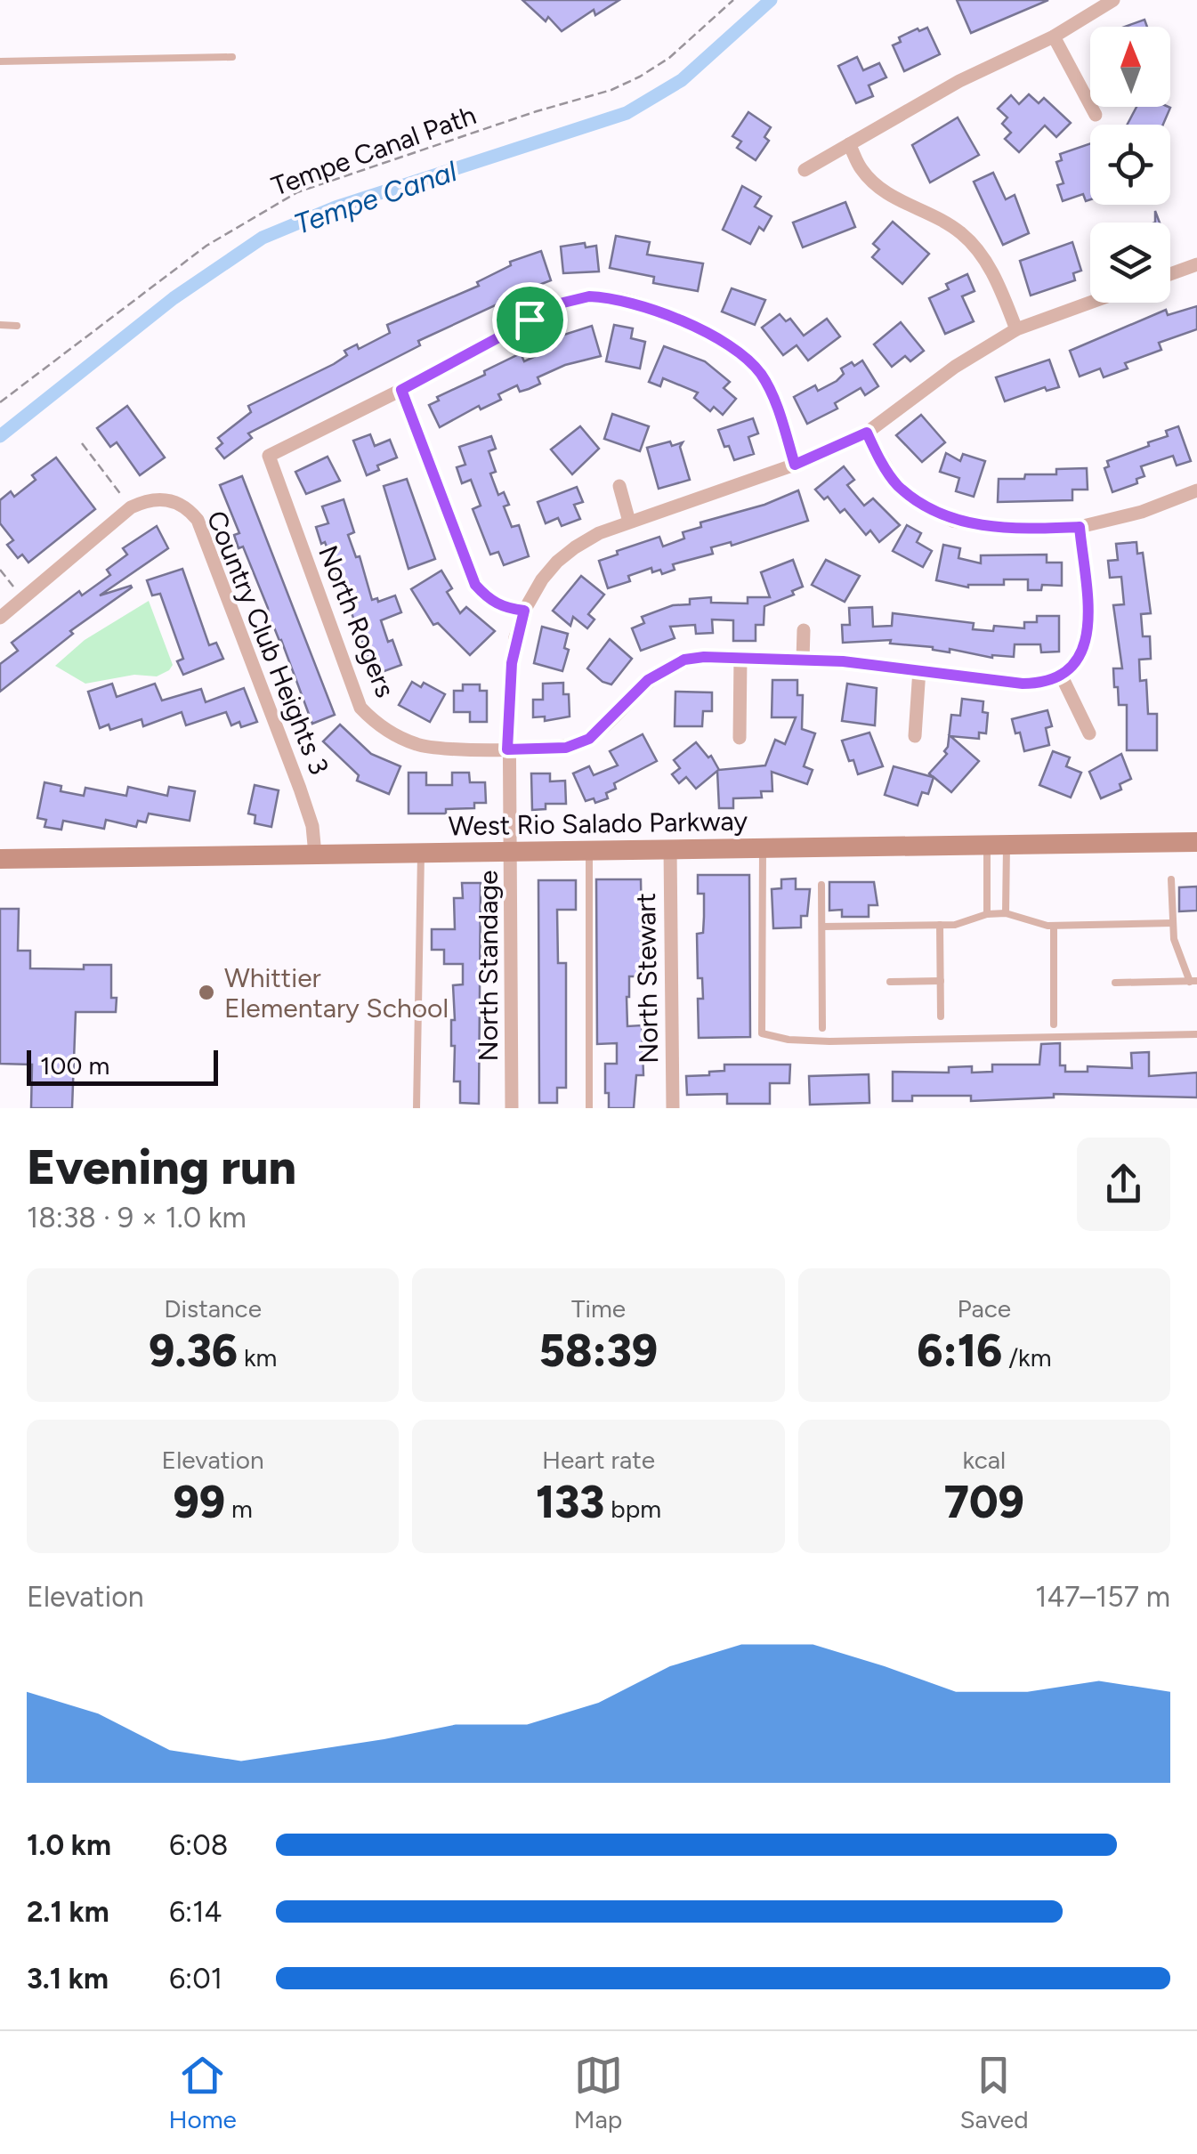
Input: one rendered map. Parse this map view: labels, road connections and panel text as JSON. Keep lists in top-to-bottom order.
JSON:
{
  "streets": {
    "main road": ["West Rio Salado Parkway"],
    "street": [
      "North Rogers",
      "Country Club Heights 3",
      "North Standage",
      "North Stewart"
    ],
    "path": ["Tempe Canal Path"]
  },
  "crossings": [
    ["North Rogers", "North Standage"],
    ["Country Club Heights 3", "West Rio Salado Parkway"],
    ["West Rio Salado Parkway", "North Standage"],
    ["West Rio Salado Parkway", "North Stewart"]
  ],
  "water": ["Tempe Canal"],
  "places": ["Whittier Elementary School"],
  "scale_bar": "100 m",
  "north": "top",
  "page": {
    "scale": "100 m",
    "heading": ["Evening run", "18:38 · 9 × 1.0 km"],
    "stats": [
      ["Distance", "9.36 km"],
      ["Time", "58:39"],
      ["Pace", "6:16 /km"],
      ["Elevation", "99 m"],
      ["Heart rate", "133 bpm"],
      ["kcal", "709"]
    ],
    "chart": ["Elevation", "147–157 m"],
    "list": [
      {
        "name": "1.0 km",
        "note": "6:08"
      },
      {
        "name": "2.1 km",
        "note": "6:14"
      },
      {
        "name": "3.1 km",
        "note": "6:01"
      }
    ],
    "tabs": ["Home", "Map", "Saved"]
  }
}
